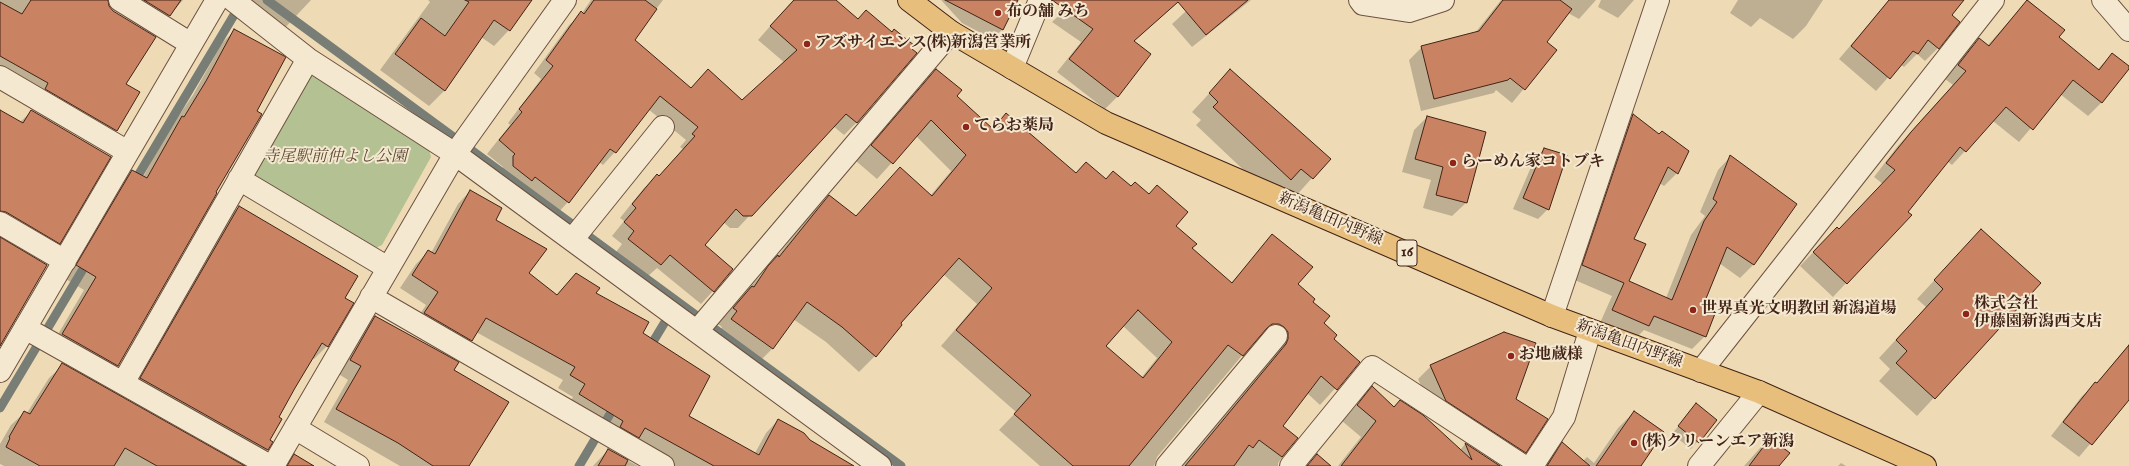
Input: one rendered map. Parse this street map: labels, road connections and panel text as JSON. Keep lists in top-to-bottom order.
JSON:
{
  "streets": {
    "main road": ["新潟亀田内野線", "16"]
  },
  "parks": ["寺尾駅前仲よし公園"],
  "places": [
    "布の舗 みち",
    "アズサイエンス(株)新潟営業所",
    "てらお薬局",
    "らーめん家コトブキ",
    "世界真光文明教団 新潟道場",
    "株式会社 伊藤園新潟西支店",
    "お地蔵様",
    "(株)クリーンエア新潟"
  ]
}
